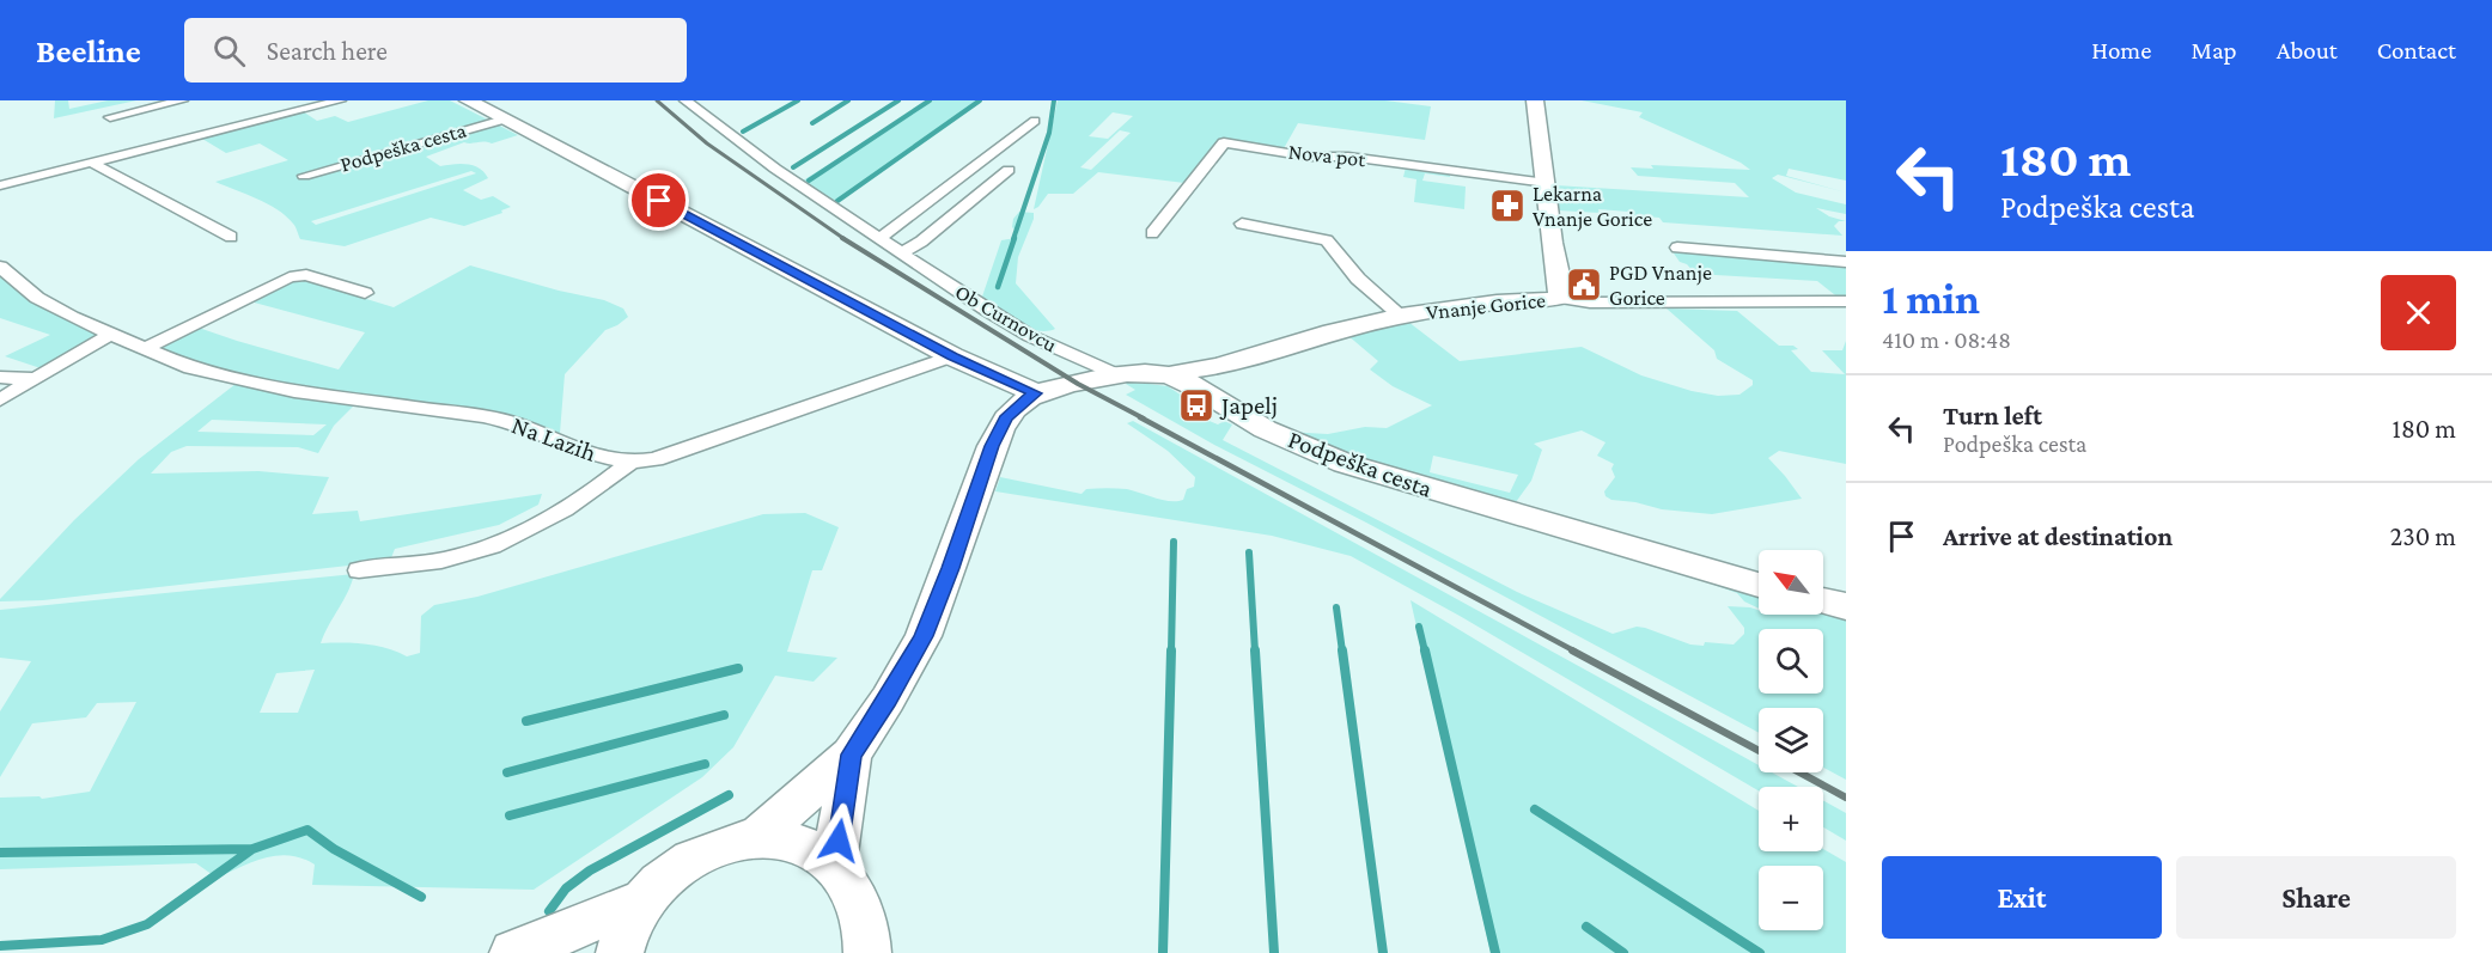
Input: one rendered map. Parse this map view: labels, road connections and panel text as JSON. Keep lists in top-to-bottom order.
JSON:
{
  "streets": {
    "main road": ["Podpeška cesta", "Vnanje Gorice"],
    "street": ["Nova pot", "Ob Curnovcu", "Na Lazih"]
  },
  "crossings": [
    ["Podpeška cesta", "Vnanje Gorice"],
    ["Podpeška cesta", "Na Lazih"]
  ],
  "places": {
    "pharmacy": ["Lekarna Vnanje Gorice"],
    "public building": ["PGD Vnanje Gorice"],
    "bus stop": ["Japelj"]
  },
  "north": "top left",
  "page": {
    "header": "Beeline",
    "search": "Search here",
    "nav": [
      "Home",
      "Map",
      "About",
      "Contact"
    ],
    "turn": ["180 m", "Podpeška cesta"],
    "heading": ["1 min", "410 m · 08:48"],
    "list": [
      {
        "name": "Turn left",
        "note": "Podpeška cesta",
        "value": "180 m"
      },
      {
        "name": "Arrive at destination",
        "value": "230 m"
      }
    ],
    "map_buttons": ["+", "−"],
    "buttons": ["Exit", "Share"]
  }
}
